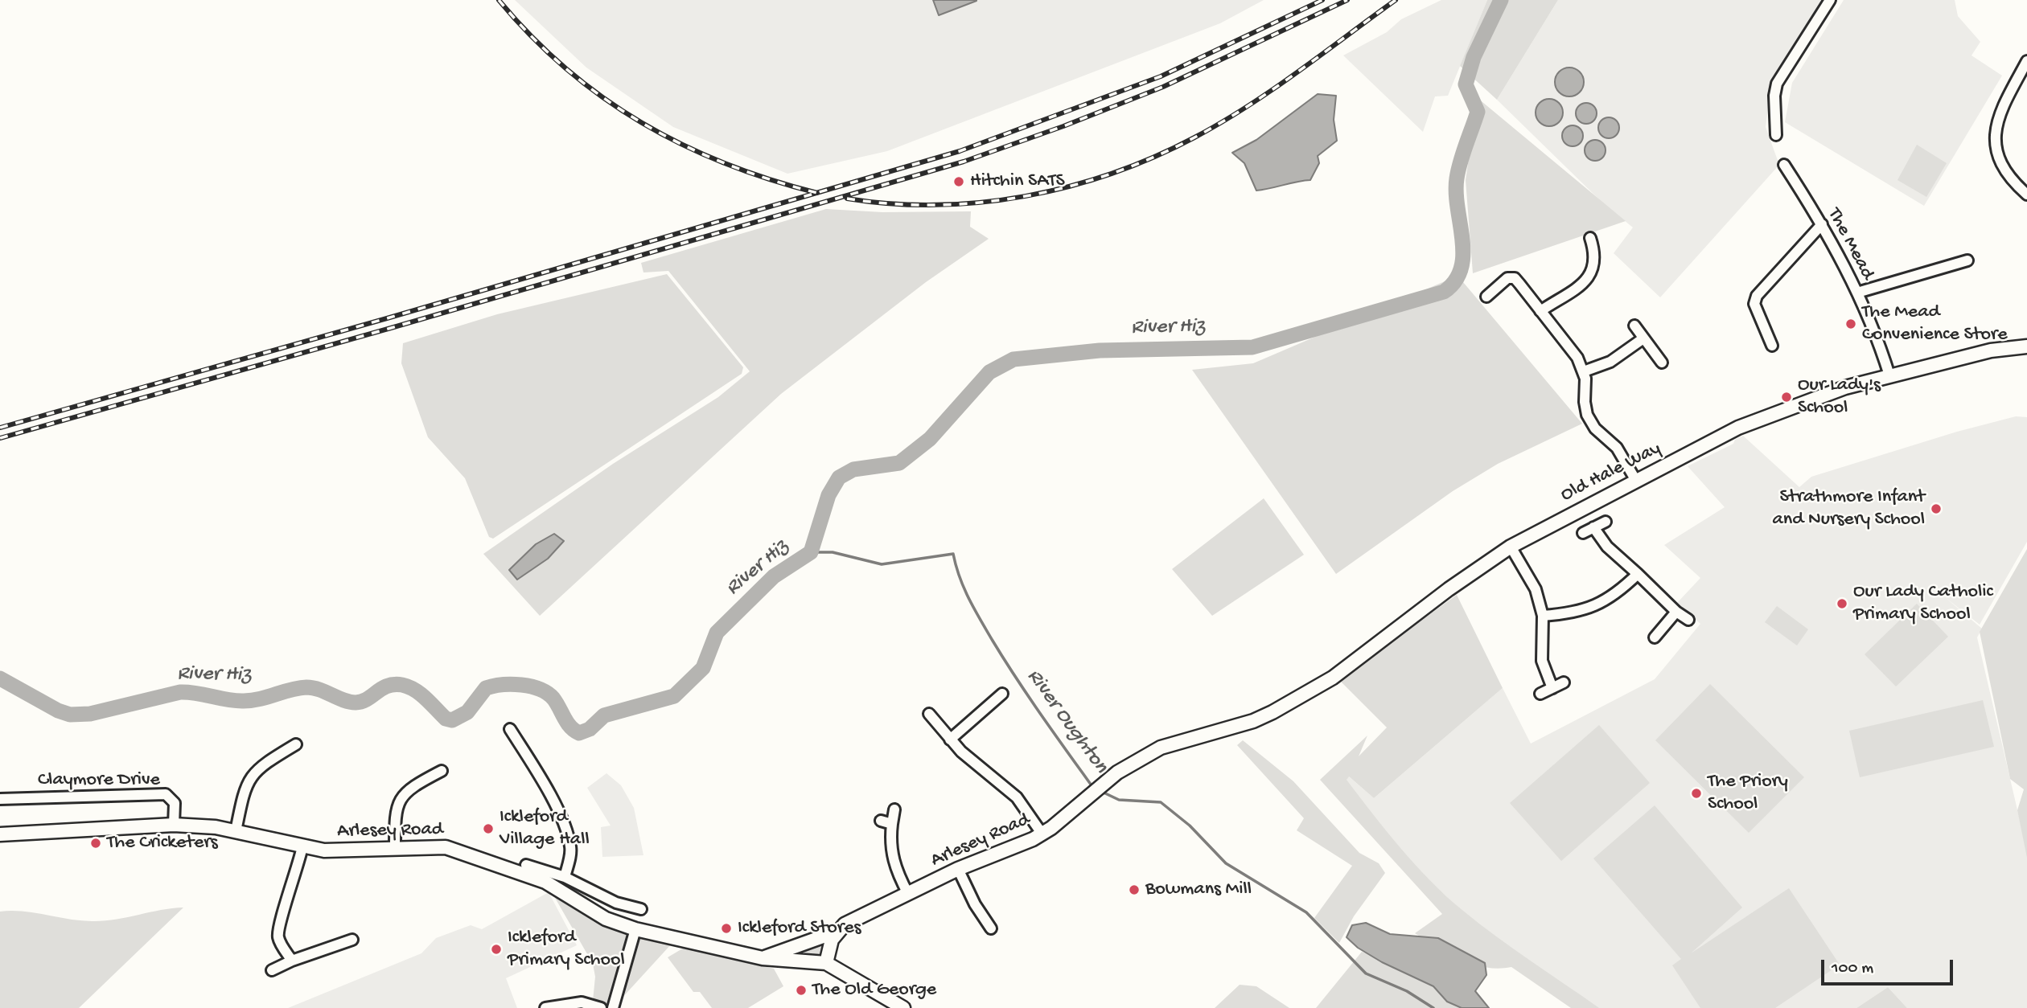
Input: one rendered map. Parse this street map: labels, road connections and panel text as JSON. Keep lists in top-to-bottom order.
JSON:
{
  "streets": {
    "street": [
      "The Mead",
      "Old Hale Way",
      "Claymore Drive",
      "Arlesey Road"
    ]
  },
  "crossings": [
    ["The Mead", "Old Hale Way"],
    ["Old Hale Way", "Arlesey Road"],
    ["Claymore Drive", "Arlesey Road"]
  ],
  "water": ["River Hiz", "River Oughton"],
  "places": [
    "Hitchin SATS",
    "The Mead Convenience Store",
    "Our Lady's School",
    "Strathmore Infant and Nursery School",
    "Our Lady Catholic Primary School",
    "The Priory School",
    "Ickleford Village Hall",
    "The Cricketers",
    "Bowmans Mill",
    "Ickleford Stores",
    "Ickleford Primary School",
    "The Old George"
  ],
  "scale_bar": "100 m"
}
